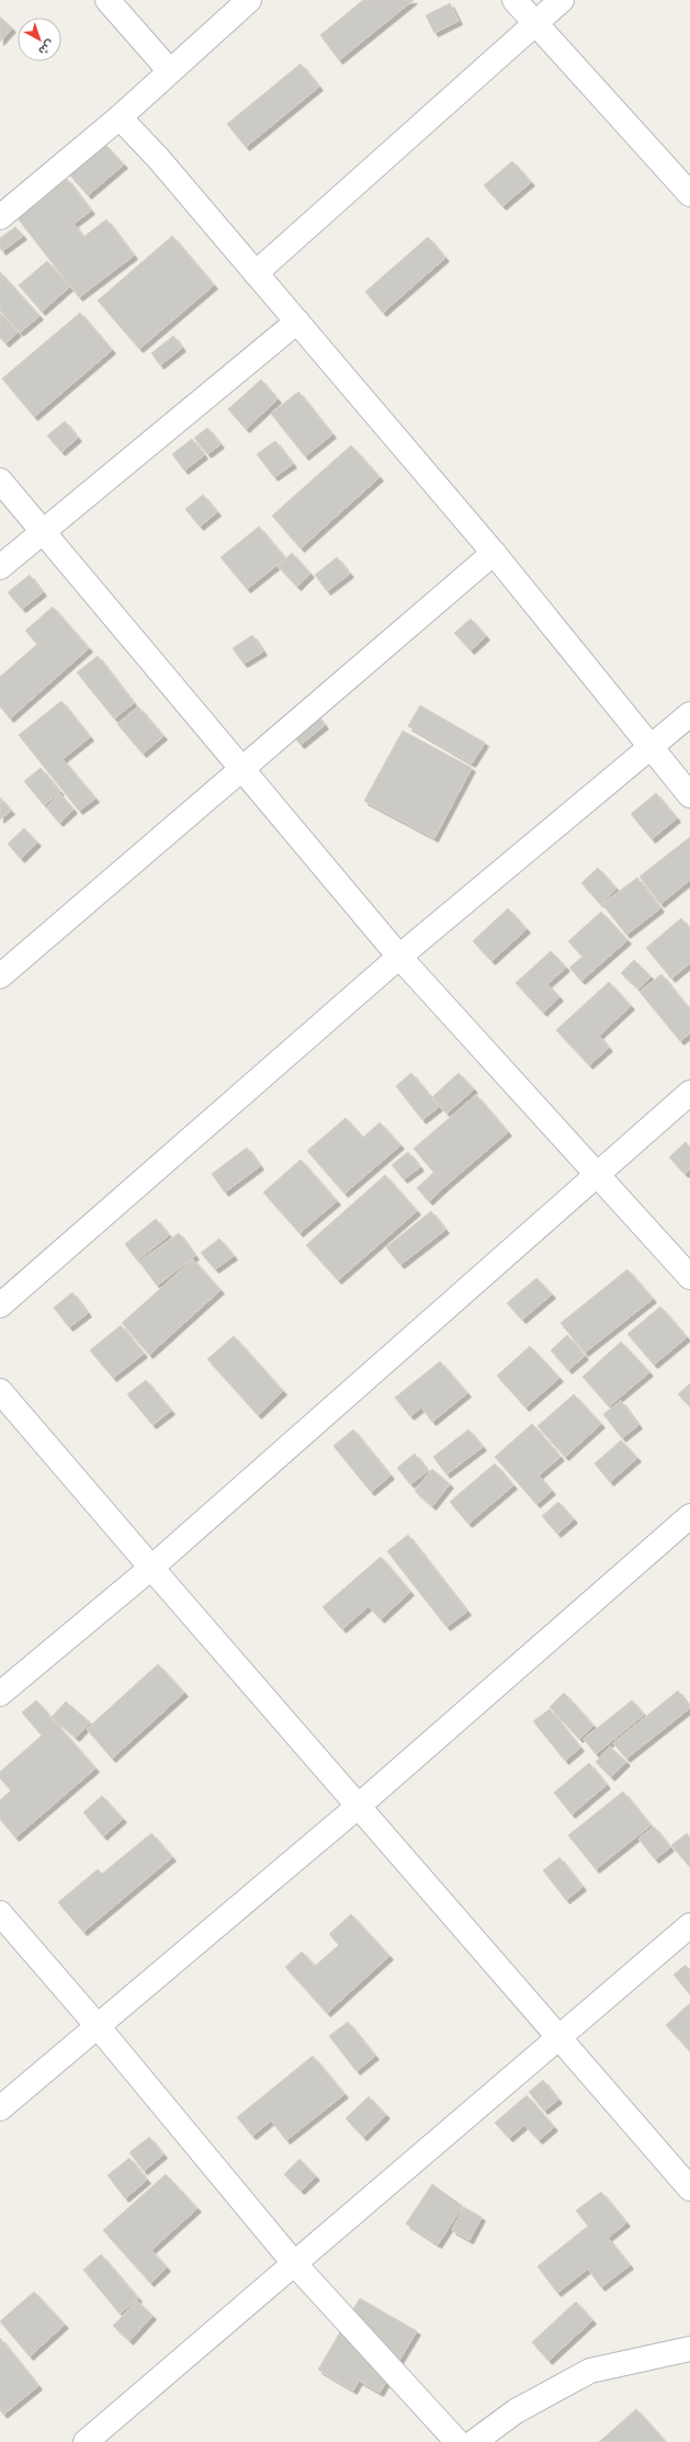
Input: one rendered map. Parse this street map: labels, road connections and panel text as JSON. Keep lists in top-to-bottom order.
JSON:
{
  "north": "bottom right"
}
